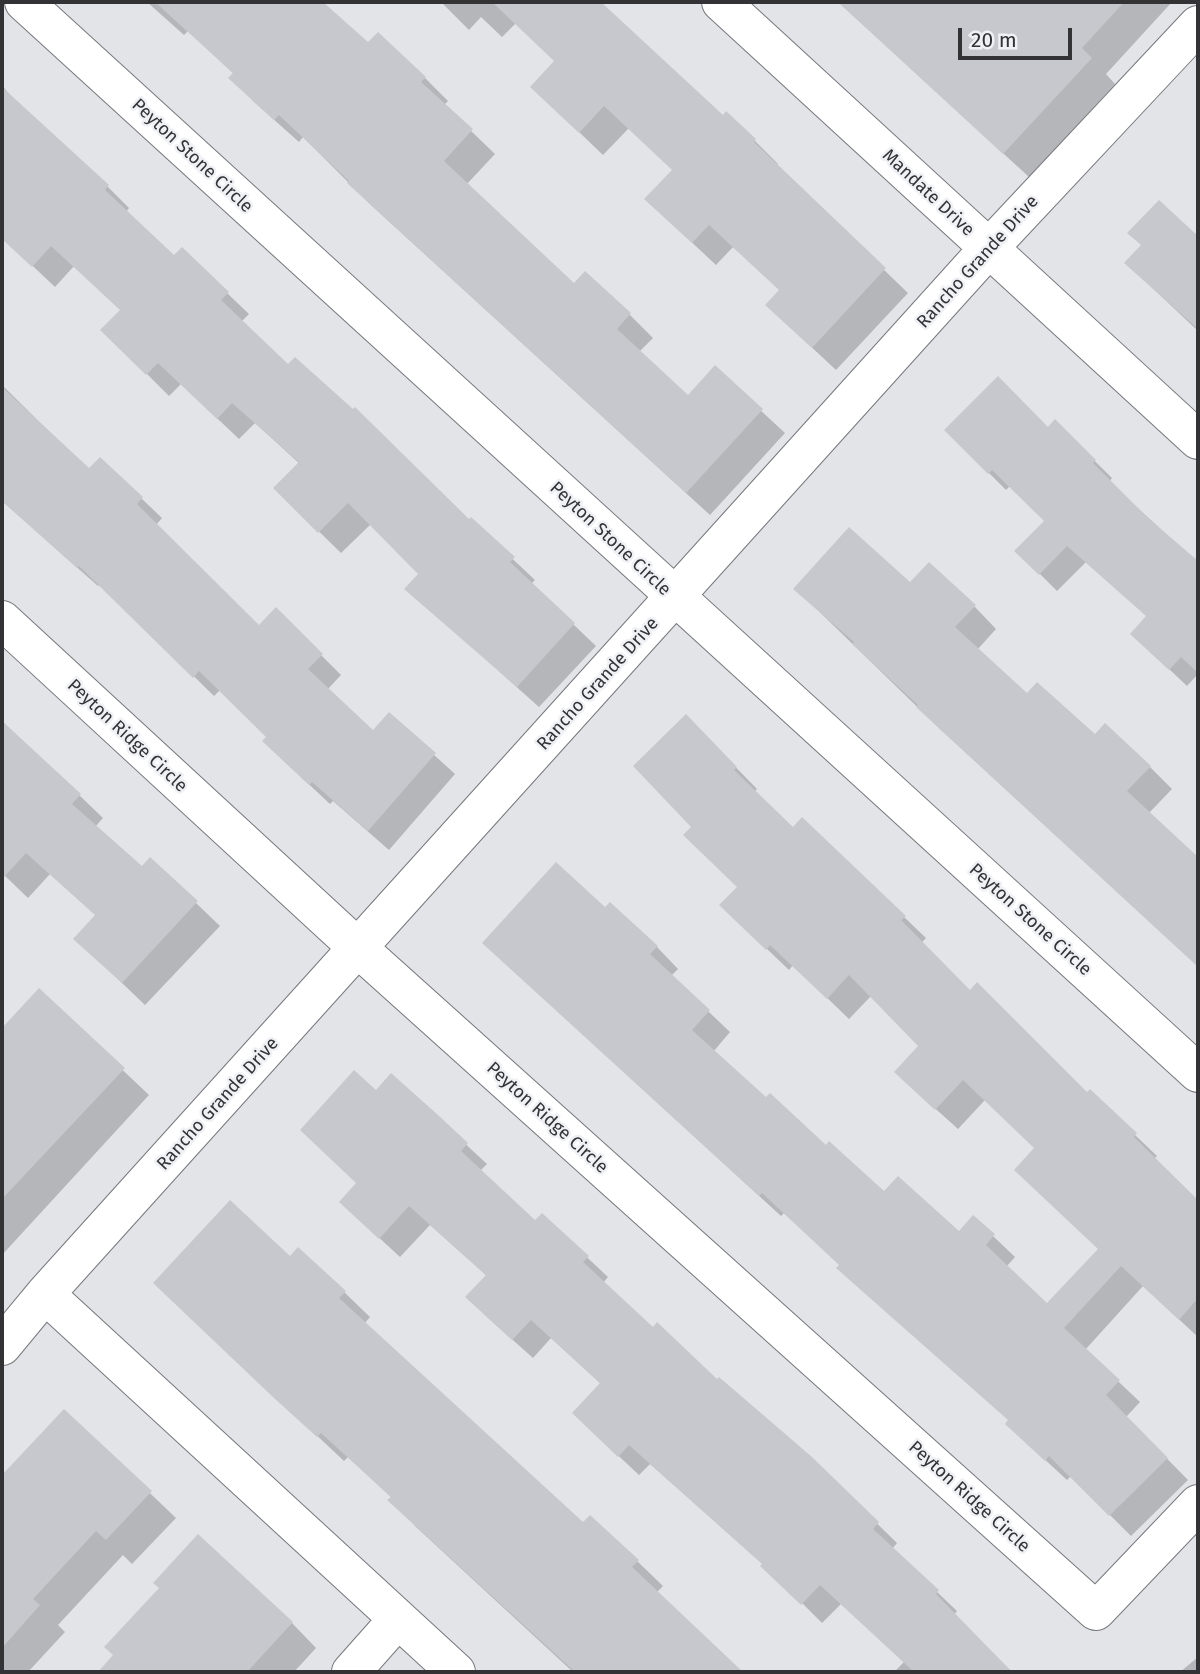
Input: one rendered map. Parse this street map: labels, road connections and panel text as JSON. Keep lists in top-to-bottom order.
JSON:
{
  "streets": {
    "street": [
      "Peyton Stone Circle",
      "Mandate Drive",
      "Rancho Grande Drive",
      "Peyton Ridge Circle"
    ]
  },
  "crossings": [
    ["Peyton Stone Circle", "Rancho Grande Drive"],
    ["Mandate Drive", "Rancho Grande Drive"],
    ["Rancho Grande Drive", "Peyton Ridge Circle"]
  ],
  "scale_bar": "20 m"
}
